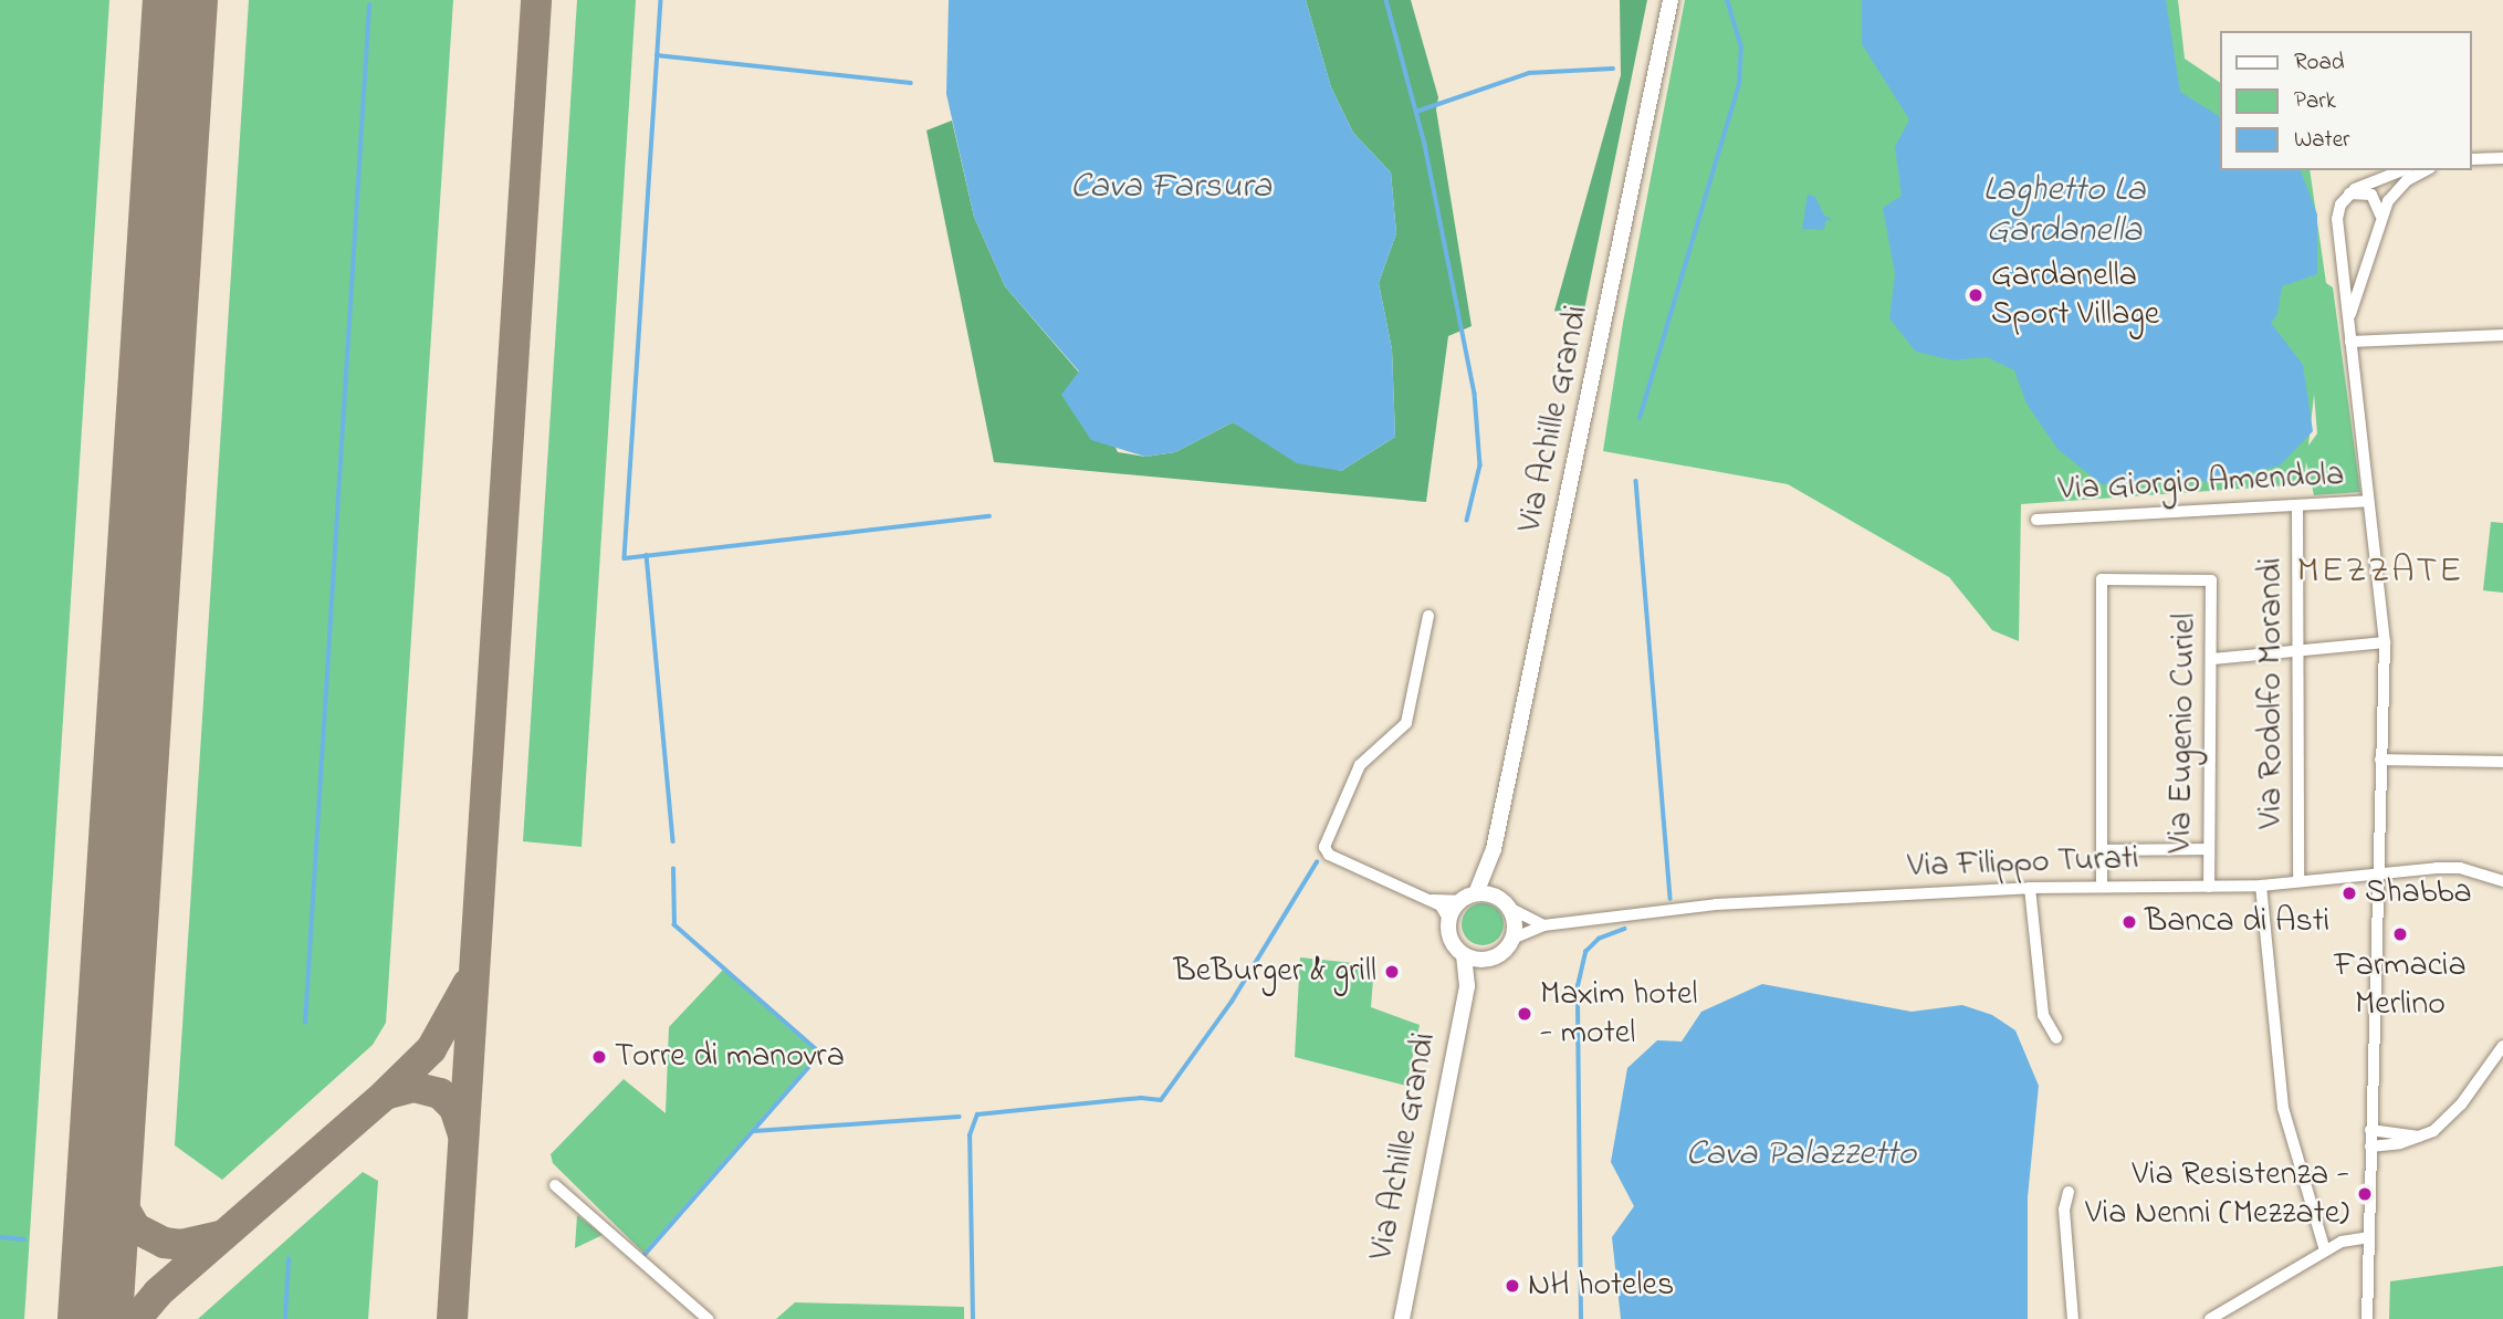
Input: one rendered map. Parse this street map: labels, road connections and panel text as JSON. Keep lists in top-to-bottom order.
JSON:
{
  "streets": {
    "main road": ["Via Achille Grandi"],
    "street": [
      "Via Giorgio Amendola",
      "Via Rodolfo Morandi",
      "Via Eugenio Curiel",
      "Via Filippo Turati"
    ]
  },
  "crossings": [
    ["Via Achille Grandi", "Via Filippo Turati"],
    ["Via Giorgio Amendola", "Via Rodolfo Morandi"],
    ["Via Rodolfo Morandi", "Via Filippo Turati"],
    ["Via Eugenio Curiel", "Via Filippo Turati"]
  ],
  "districts": ["MEZZATE"],
  "water": ["Cava Farsura", "Laghetto La Gardanella", "Cava Palazzetto"],
  "places": [
    "Gardanella Sport Village",
    "Shabba",
    "Banca di Asti",
    "Farmacia Merlino",
    "BeBurger & grill",
    "Maxim hotel - motel",
    "Torre di manovra",
    "Via Resistenza - Via Nenni (Mezzate)",
    "NH hoteles"
  ],
  "legend": ["Road", "Park", "Water"]
}
